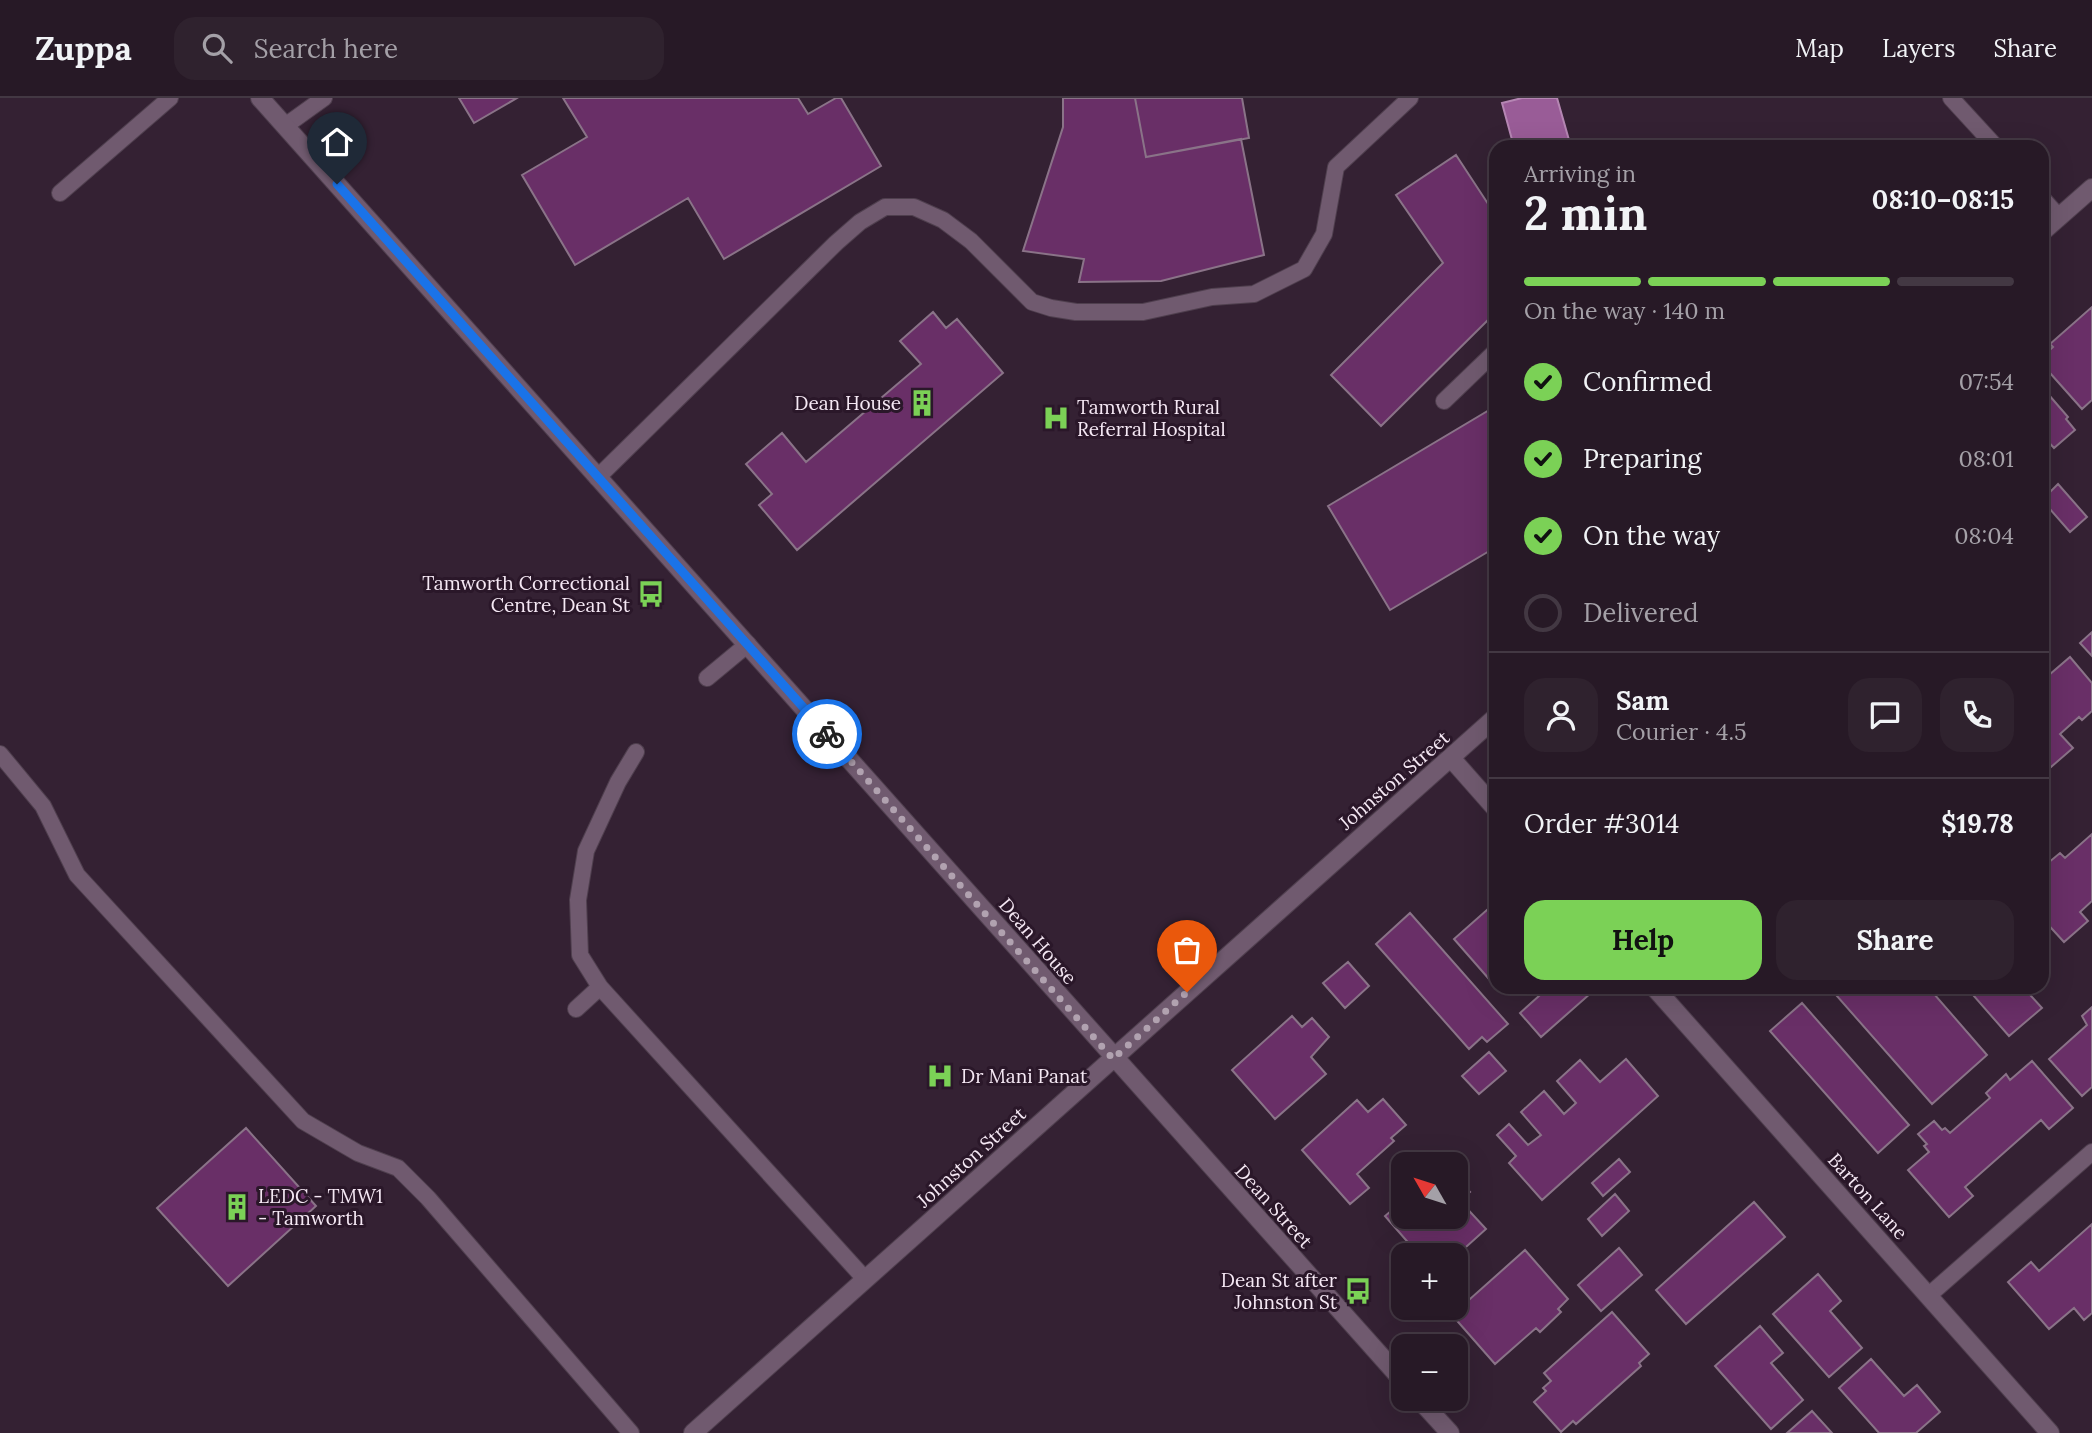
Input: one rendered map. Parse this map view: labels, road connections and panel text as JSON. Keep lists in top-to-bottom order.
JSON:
{
  "streets": {
    "street": [
      "Johnston Street",
      "Dean House",
      "Barton Lane",
      "Dean Street"
    ]
  },
  "crossings": [
    ["Johnston Street", "Dean House"],
    ["Johnston Street", "Dean Street"],
    ["Dean House", "Dean Street"]
  ],
  "places": {
    "building": ["Dean House", "LEDC - TMW1 - Tamworth"],
    "hospital": ["Tamworth Rural Referral Hospital", "Dr Mani Panat"],
    "bus stop": ["Tamworth Correctional Centre, Dean St", "Dean St after Johnston St"]
  },
  "north": "top left",
  "page": {
    "header": "Zuppa",
    "search": "Search here",
    "nav": ["Map", "Layers", "Share"],
    "heading": ["2 min", "Arriving in", "08:10–08:15"],
    "panel": [
      "Sam",
      "Courier · 4.5",
      "Order #3014",
      "$19.78"
    ],
    "bar": "On the way · 140 m",
    "list": [
      ["Confirmed", "07:54"],
      ["Preparing", "08:01"],
      ["On the way", "08:04"],
      "Delivered"
    ],
    "buttons": ["Help", "Share"],
    "map_buttons": ["+", "−"]
  }
}
